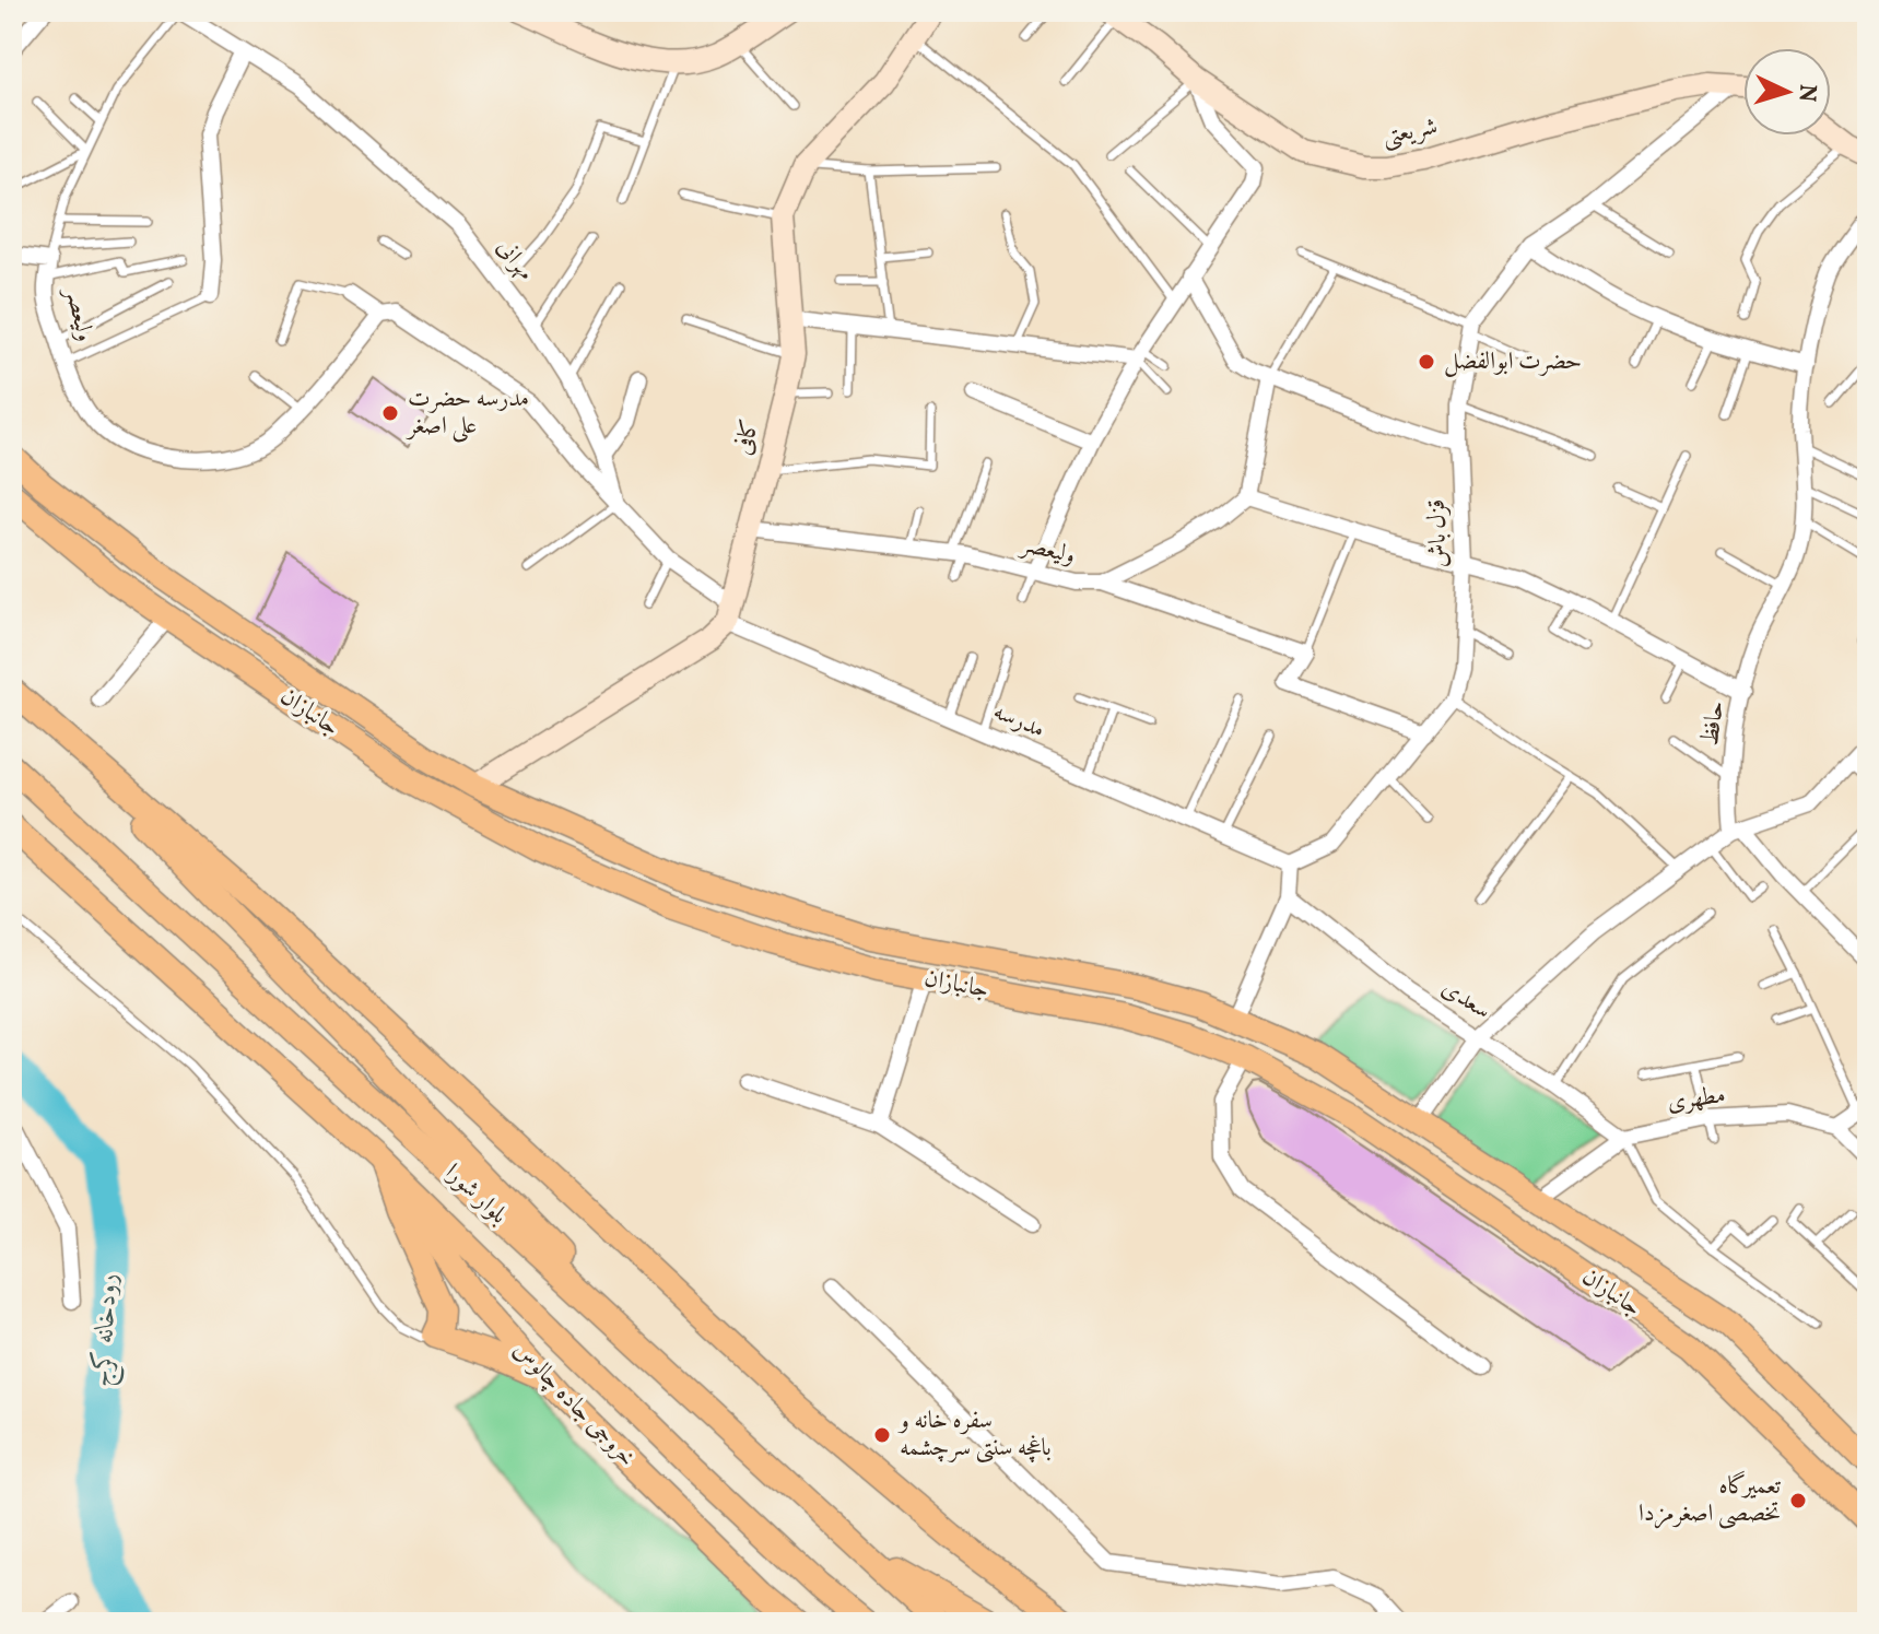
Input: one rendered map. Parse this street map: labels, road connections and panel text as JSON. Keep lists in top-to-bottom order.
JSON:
{
  "streets": {
    "main road": ["جانبازان", "بلوار شورا", "خروجی جاده چالوس"],
    "street": [
      "شریعتی",
      "مهرانی",
      "ولیعصر",
      "کافی",
      "قزل باش",
      "مدرسه",
      "حافظ",
      "سعدی",
      "مطهری"
    ]
  },
  "crossings": [
    ["شریعتی", "قزل باش"],
    ["مهرانی", "ولیعصر"],
    ["مهرانی", "کافی"],
    ["مهرانی", "مدرسه"],
    ["ولیعصر", "کافی"],
    ["کافی", "مدرسه"],
    ["قزل باش", "مدرسه"],
    ["جانبازان", "مطهری"],
    ["سعدی", "مطهری"],
    ["بلوار شورا", "خروجی جاده چالوس"]
  ],
  "water": ["رودخانه کرج"],
  "places": [
    "حضرت ابوالفضل",
    "مدرسه حضرت علی اصغر",
    "سفره خانه و باغچه سنتی سرچشمه",
    "تعمیرگاه تخصصی اصغرمزدا"
  ],
  "north": "right"
}
